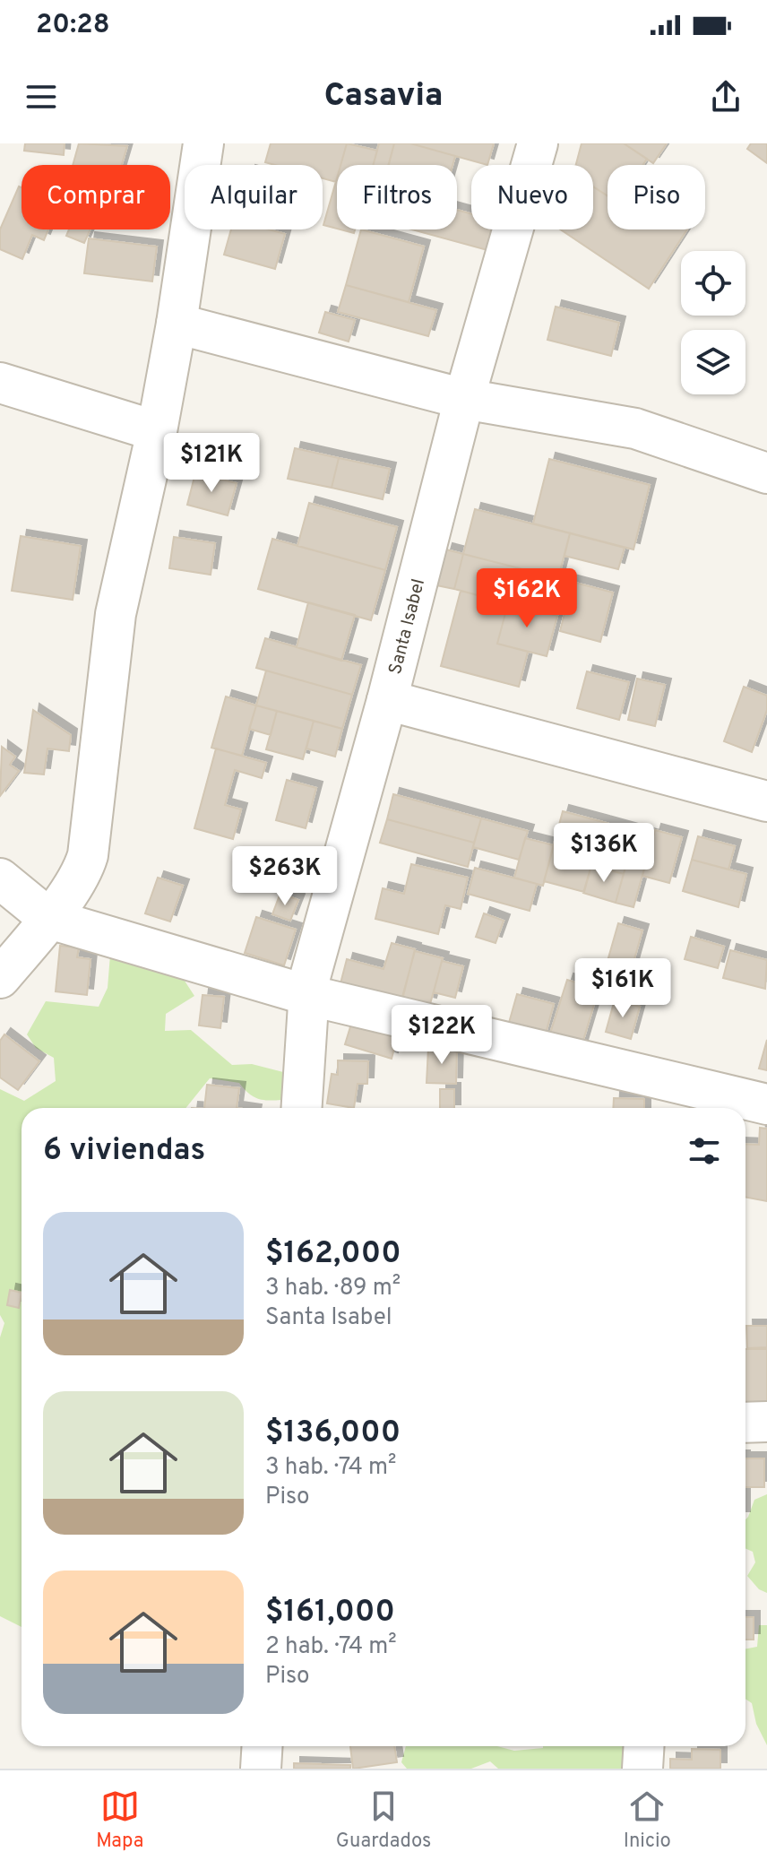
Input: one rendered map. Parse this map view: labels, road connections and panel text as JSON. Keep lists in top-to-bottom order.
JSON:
{
  "streets": {
    "street": ["Santa Isabel"]
  },
  "page": {
    "status": "20:28",
    "header": "Casavia",
    "chip": [
      "Comprar",
      "Alquilar",
      "Filtros",
      "Nuevo",
      "Piso"
    ],
    "price": [
      "$121K",
      "$162K",
      "$136K",
      "$263K",
      "$161K",
      "$122K"
    ],
    "heading": "6 viviendas",
    "list": [
      {
        "name": "$162,000",
        "note": "3 hab. · 89 m² · Santa Isabel"
      },
      {
        "name": "$136,000",
        "note": "3 hab. · 74 m² · Piso"
      },
      {
        "name": "$161,000",
        "note": "2 hab. · 74 m² · Piso"
      }
    ],
    "tabs": ["Mapa", "Guardados", "Inicio"]
  }
}
